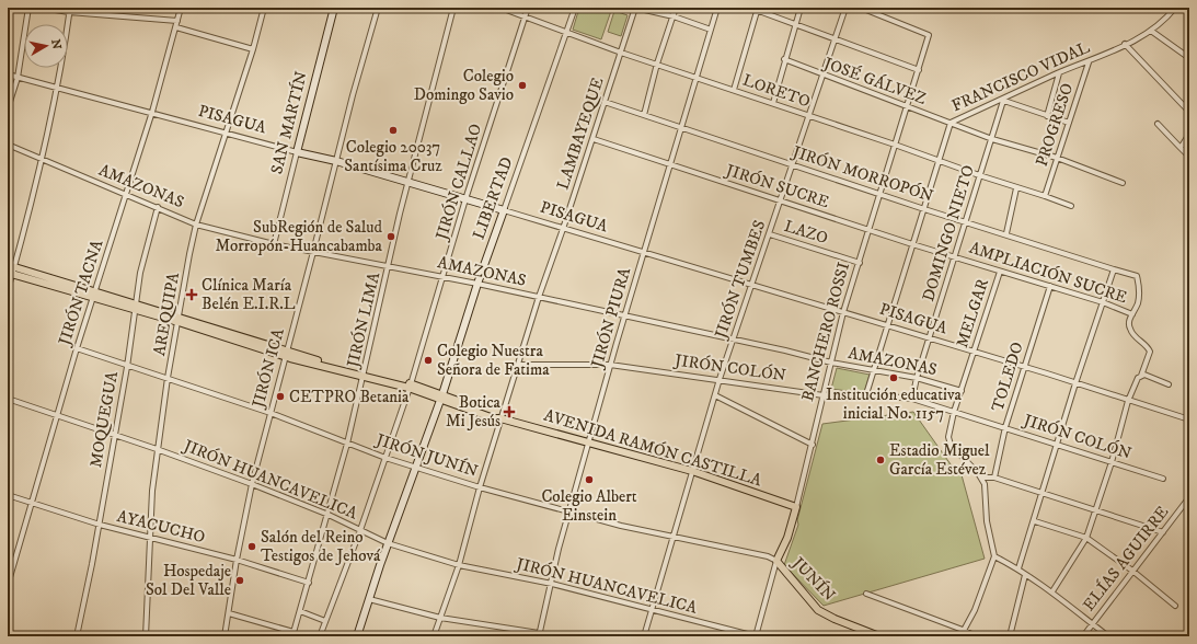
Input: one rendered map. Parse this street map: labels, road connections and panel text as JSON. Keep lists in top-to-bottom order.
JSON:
{
  "streets": {
    "main road": ["BANCHERO ROSSI", "AVENIDA RAMÓN CASTILLA", "JUNÍN"],
    "street": [
      "FRANCISCO VIDAL",
      "JOSÉ GÁLVEZ",
      "LORETO",
      "PISAGUA",
      "SAN MARTÍN",
      "PROGRESO",
      "LAMBAYEQUE",
      "JIRÓN MORROPÓN",
      "JIRÓN CALLAO",
      "AMAZONAS",
      "JIRÓN SUCRE",
      "LIBERTAD",
      "LAZO",
      "DOMINGO NIETO",
      "AMPLIACIÓN SUCRE",
      "JIRÓN TUMBES",
      "JIRÓN TACNA",
      "MELGAR",
      "AREQUIPA",
      "JIRÓN PIURA",
      "JIRÓN LIMA",
      "JIRÓN ICA",
      "JIRÓN COLÓN",
      "TOLEDO",
      "MOQUEGUA",
      "JIRÓN JUNÍN",
      "JIRÓN HUANCAVELICA",
      "AYACUCHO",
      "ELÍAS AGUIRRE"
    ]
  },
  "crossings": [
    ["FRANCISCO VIDAL", "JOSÉ GÁLVEZ"],
    ["FRANCISCO VIDAL", "LORETO"],
    ["FRANCISCO VIDAL", "PISAGUA"],
    ["FRANCISCO VIDAL", "PROGRESO"],
    ["FRANCISCO VIDAL", "JIRÓN MORROPÓN"],
    ["FRANCISCO VIDAL", "AMAZONAS"],
    ["FRANCISCO VIDAL", "JIRÓN SUCRE"],
    ["FRANCISCO VIDAL", "DOMINGO NIETO"],
    ["FRANCISCO VIDAL", "JIRÓN COLÓN"],
    ["JOSÉ GÁLVEZ", "PROGRESO"],
    ["JOSÉ GÁLVEZ", "DOMINGO NIETO"],
    ["JOSÉ GÁLVEZ", "JIRÓN TUMBES"],
    ["JOSÉ GÁLVEZ", "BANCHERO ROSSI"],
    ["LORETO", "PROGRESO"],
    ["LORETO", "LAMBAYEQUE"],
    ["LORETO", "JIRÓN CALLAO"],
    ["LORETO", "LIBERTAD"],
    ["LORETO", "DOMINGO NIETO"],
    ["LORETO", "JIRÓN TUMBES"],
    ["LORETO", "JIRÓN PIURA"],
    ["LORETO", "BANCHERO ROSSI"],
    ["PISAGUA", "SAN MARTÍN"],
    ["PISAGUA", "LAMBAYEQUE"],
    ["PISAGUA", "JIRÓN CALLAO"],
    ["PISAGUA", "LIBERTAD"],
    ["PISAGUA", "DOMINGO NIETO"],
    ["PISAGUA", "JIRÓN TUMBES"],
    ["PISAGUA", "JIRÓN TACNA"],
    ["PISAGUA", "MELGAR"],
    ["PISAGUA", "AREQUIPA"],
    ["PISAGUA", "JIRÓN PIURA"],
    ["PISAGUA", "JIRÓN LIMA"],
    ["PISAGUA", "BANCHERO ROSSI"],
    ["PISAGUA", "JIRÓN ICA"],
    ["PISAGUA", "TOLEDO"],
    ["SAN MARTÍN", "AMAZONAS"],
    ["LAMBAYEQUE", "JIRÓN MORROPÓN"],
    ["LAMBAYEQUE", "AMAZONAS"],
    ["LAMBAYEQUE", "JIRÓN SUCRE"],
    ["LAMBAYEQUE", "JIRÓN COLÓN"],
    ["LAMBAYEQUE", "AVENIDA RAMÓN CASTILLA"],
    ["LAMBAYEQUE", "JIRÓN JUNÍN"],
    ["LAMBAYEQUE", "JIRÓN HUANCAVELICA"],
    ["JIRÓN MORROPÓN", "DOMINGO NIETO"],
    ["JIRÓN MORROPÓN", "AMPLIACIÓN SUCRE"],
    ["JIRÓN MORROPÓN", "JIRÓN TUMBES"],
    ["JIRÓN MORROPÓN", "JIRÓN PIURA"],
    ["JIRÓN MORROPÓN", "BANCHERO ROSSI"],
    ["JIRÓN CALLAO", "AMAZONAS"],
    ["JIRÓN CALLAO", "AVENIDA RAMÓN CASTILLA"],
    ["JIRÓN CALLAO", "JIRÓN JUNÍN"],
    ["JIRÓN CALLAO", "JIRÓN HUANCAVELICA"],
    ["AMAZONAS", "LIBERTAD"],
    ["AMAZONAS", "DOMINGO NIETO"],
    ["AMAZONAS", "JIRÓN TUMBES"],
    ["AMAZONAS", "JIRÓN TACNA"],
    ["AMAZONAS", "MELGAR"],
    ["AMAZONAS", "AREQUIPA"],
    ["AMAZONAS", "JIRÓN PIURA"],
    ["AMAZONAS", "JIRÓN LIMA"],
    ["AMAZONAS", "BANCHERO ROSSI"],
    ["AMAZONAS", "JIRÓN ICA"],
    ["AMAZONAS", "MOQUEGUA"],
    ["JIRÓN SUCRE", "DOMINGO NIETO"],
    ["JIRÓN SUCRE", "AMPLIACIÓN SUCRE"],
    ["JIRÓN SUCRE", "JIRÓN TUMBES"],
    ["JIRÓN SUCRE", "JIRÓN PIURA"],
    ["JIRÓN SUCRE", "BANCHERO ROSSI"],
    ["LIBERTAD", "AVENIDA RAMÓN CASTILLA"],
    ["LIBERTAD", "JIRÓN JUNÍN"],
    ["LIBERTAD", "JIRÓN HUANCAVELICA"],
    ["LAZO", "JIRÓN TUMBES"],
    ["LAZO", "BANCHERO ROSSI"],
    ["DOMINGO NIETO", "AMPLIACIÓN SUCRE"],
    ["DOMINGO NIETO", "JIRÓN COLÓN"],
    ["AMPLIACIÓN SUCRE", "MELGAR"],
    ["AMPLIACIÓN SUCRE", "TOLEDO"],
    ["JIRÓN TUMBES", "JIRÓN COLÓN"],
    ["JIRÓN TUMBES", "AVENIDA RAMÓN CASTILLA"],
    ["JIRÓN TUMBES", "JIRÓN JUNÍN"],
    ["JIRÓN TUMBES", "JIRÓN HUANCAVELICA"],
    ["JIRÓN TACNA", "AVENIDA RAMÓN CASTILLA"],
    ["JIRÓN TACNA", "JIRÓN JUNÍN"],
    ["JIRÓN TACNA", "JIRÓN HUANCAVELICA"],
    ["JIRÓN TACNA", "AYACUCHO"],
    ["MELGAR", "JIRÓN COLÓN"],
    ["AREQUIPA", "AVENIDA RAMÓN CASTILLA"],
    ["AREQUIPA", "JIRÓN JUNÍN"],
    ["AREQUIPA", "JIRÓN HUANCAVELICA"],
    ["AREQUIPA", "AYACUCHO"],
    ["JIRÓN PIURA", "JIRÓN COLÓN"],
    ["JIRÓN PIURA", "AVENIDA RAMÓN CASTILLA"],
    ["JIRÓN PIURA", "JIRÓN JUNÍN"],
    ["JIRÓN PIURA", "JIRÓN HUANCAVELICA"],
    ["JIRÓN LIMA", "AVENIDA RAMÓN CASTILLA"],
    ["JIRÓN LIMA", "JIRÓN JUNÍN"],
    ["JIRÓN LIMA", "JIRÓN HUANCAVELICA"],
    ["JIRÓN LIMA", "AYACUCHO"],
    ["BANCHERO ROSSI", "JIRÓN COLÓN"],
    ["BANCHERO ROSSI", "AVENIDA RAMÓN CASTILLA"],
    ["BANCHERO ROSSI", "JIRÓN JUNÍN"],
    ["BANCHERO ROSSI", "JIRÓN HUANCAVELICA"],
    ["BANCHERO ROSSI", "JUNÍN"],
    ["JIRÓN ICA", "AVENIDA RAMÓN CASTILLA"],
    ["JIRÓN ICA", "JIRÓN JUNÍN"],
    ["JIRÓN ICA", "JIRÓN HUANCAVELICA"],
    ["JIRÓN ICA", "AYACUCHO"],
    ["JIRÓN COLÓN", "TOLEDO"],
    ["MOQUEGUA", "AVENIDA RAMÓN CASTILLA"],
    ["MOQUEGUA", "JIRÓN JUNÍN"],
    ["MOQUEGUA", "JIRÓN HUANCAVELICA"],
    ["MOQUEGUA", "AYACUCHO"],
    ["JIRÓN JUNÍN", "JUNÍN"]
  ],
  "places": {
    "other": [
      "Colegio Domingo Savio",
      "Colegio 20037 Santísima Cruz",
      "SubRegión de Salud Morropón-Huancabamba",
      "Colegio Nuestra Señora de Fatima",
      "Institución educativa inicial No. 1157",
      "CETPRO Betania",
      "Estadio Miguel García Estévez",
      "Colegio Albert Einstein",
      "Salón del Reino Testigos de Jehová",
      "Hospedaje Sol Del Valle"
    ],
    "health": ["Clínica María Belén E.I.R.L", "Botica Mi Jesús"]
  },
  "north": "right"
}
